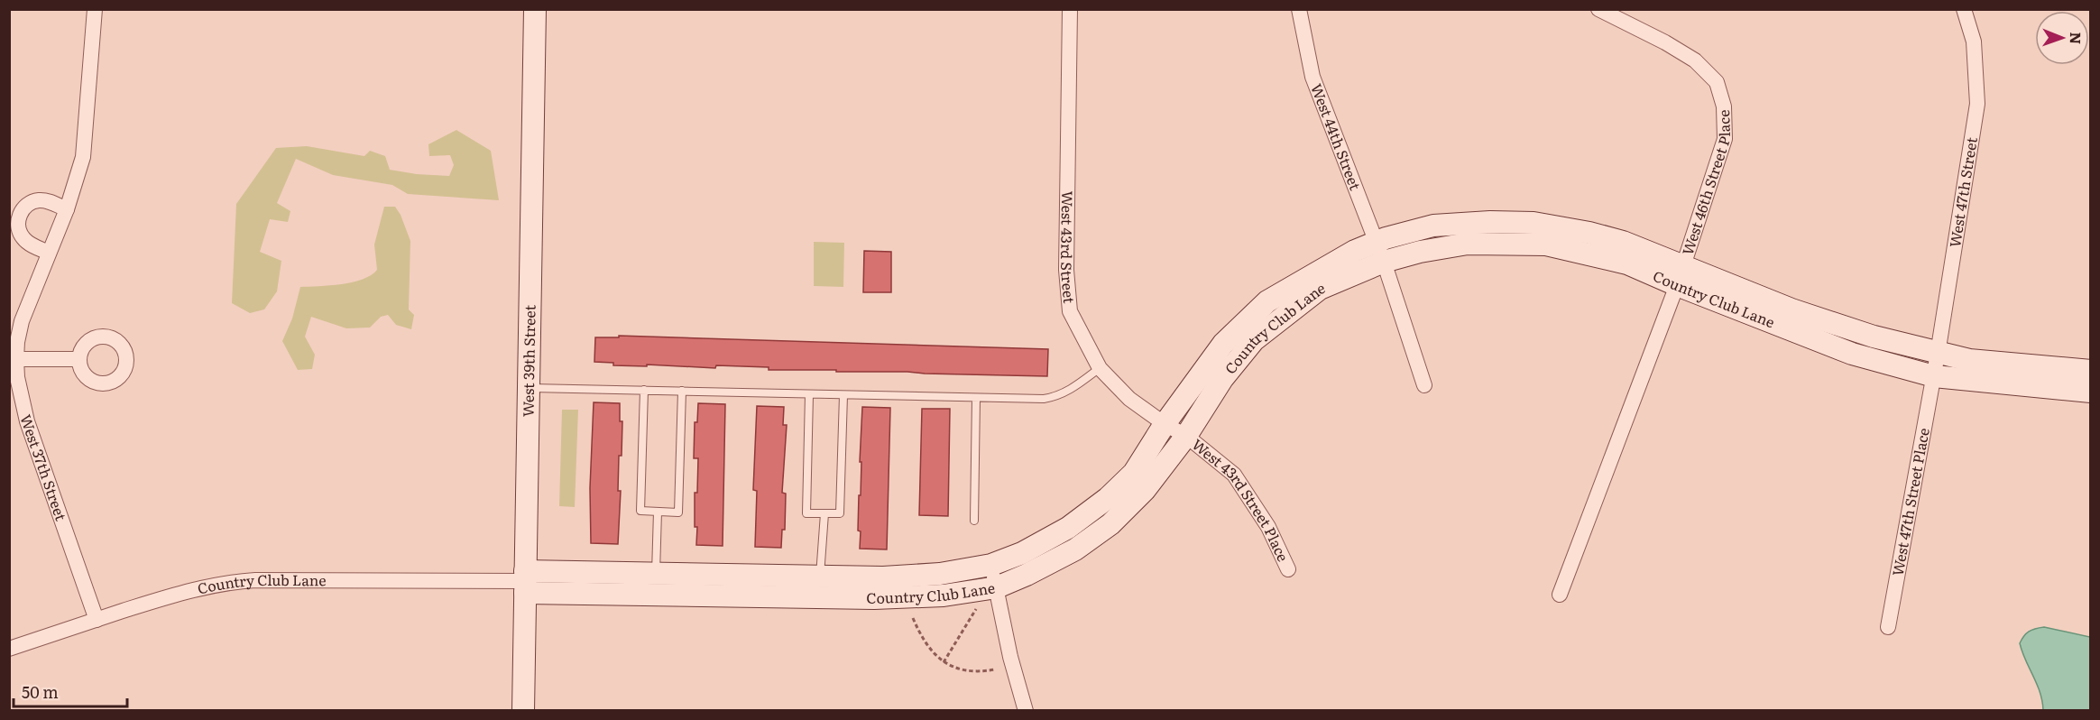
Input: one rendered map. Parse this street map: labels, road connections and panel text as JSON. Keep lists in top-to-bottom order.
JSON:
{
  "streets": {
    "street": [
      "West 44th Street",
      "West 46th Street Place",
      "West 47th Street",
      "West 43rd Street",
      "Country Club Lane",
      "West 39th Street",
      "West 37th Street",
      "West 43rd Street Place",
      "West 47th Street Place"
    ]
  },
  "crossings": [
    ["West 44th Street", "Country Club Lane"],
    ["West 46th Street Place", "Country Club Lane"],
    ["West 47th Street", "Country Club Lane"],
    ["West 47th Street", "West 47th Street Place"],
    ["West 43rd Street", "Country Club Lane"],
    ["West 43rd Street", "West 43rd Street Place"],
    ["Country Club Lane", "West 39th Street"],
    ["Country Club Lane", "West 37th Street"],
    ["Country Club Lane", "West 43rd Street Place"],
    ["Country Club Lane", "West 47th Street Place"]
  ],
  "scale_bar": "50 m",
  "north": "right"
}
